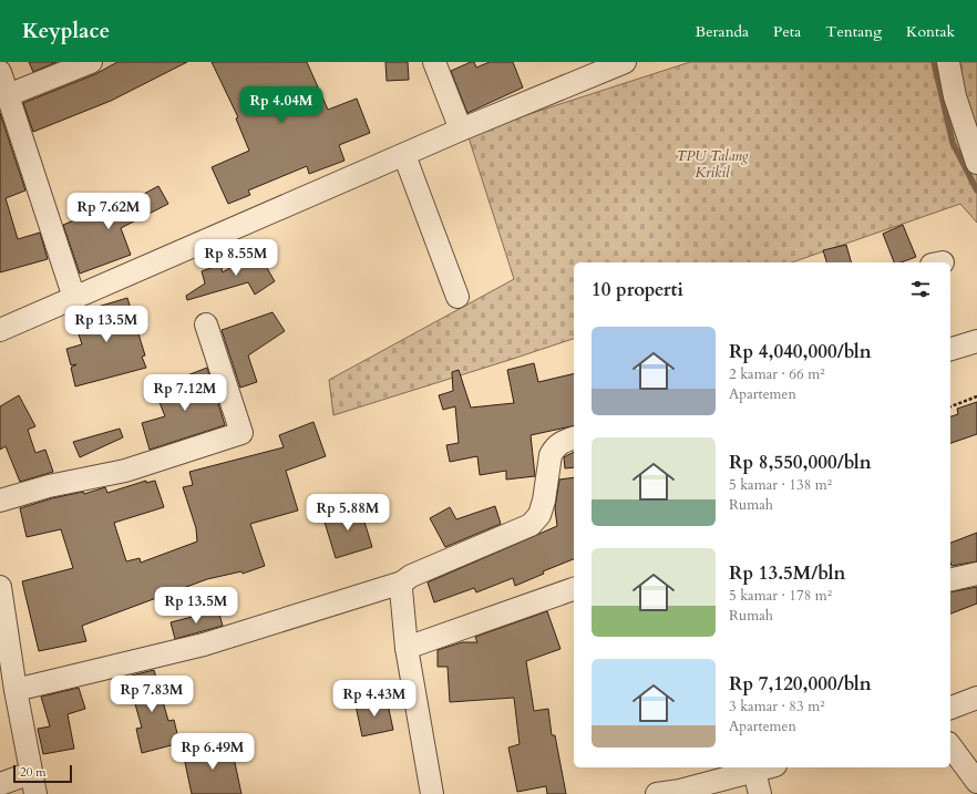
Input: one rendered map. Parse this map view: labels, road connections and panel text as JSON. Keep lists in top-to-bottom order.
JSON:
{
  "parks": ["TPU Talang Krikil"],
  "scale_bar": "20 m",
  "page": {
    "header": "Keyplace",
    "nav": [
      "Beranda",
      "Peta",
      "Tentang",
      "Kontak"
    ],
    "price": [
      "Rp 4.04M",
      "Rp 7.62M",
      "Rp 8.55M",
      "Rp 13.5M",
      "Rp 7.12M",
      "Rp 5.88M",
      "Rp 13.5M",
      "Rp 7.83M",
      "Rp 4.43M",
      "Rp 6.49M"
    ],
    "heading": "10 properti",
    "list": [
      {
        "name": "Rp 4,040,000/bln",
        "note": "2 kamar · 66 m² · Apartemen"
      },
      {
        "name": "Rp 8,550,000/bln",
        "note": "5 kamar · 138 m² · Rumah"
      },
      {
        "name": "Rp 13.5M/bln",
        "note": "5 kamar · 178 m² · Rumah"
      },
      {
        "name": "Rp 7,120,000/bln",
        "note": "3 kamar · 83 m² · Apartemen"
      }
    ],
    "scale": "20 m"
  }
}
